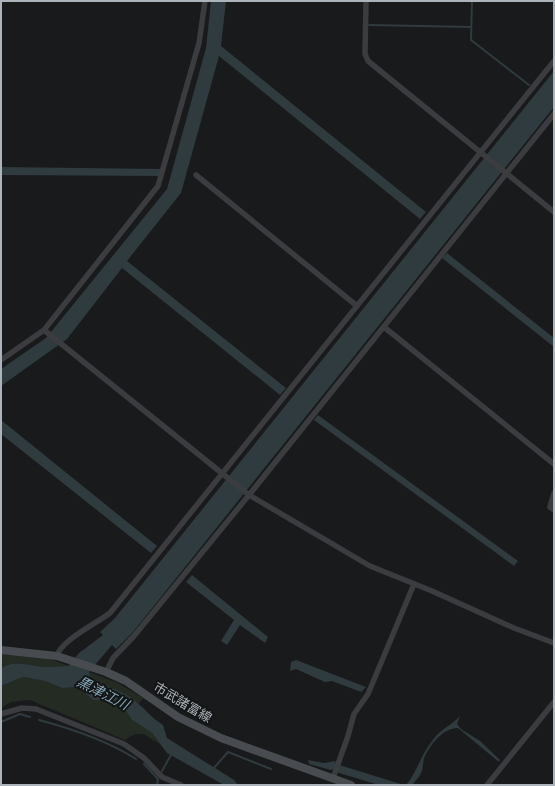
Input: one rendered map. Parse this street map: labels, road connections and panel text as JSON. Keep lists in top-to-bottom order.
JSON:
{
  "streets": {
    "main road": ["市武諸富線"]
  },
  "water": ["黒津江川"]
}
